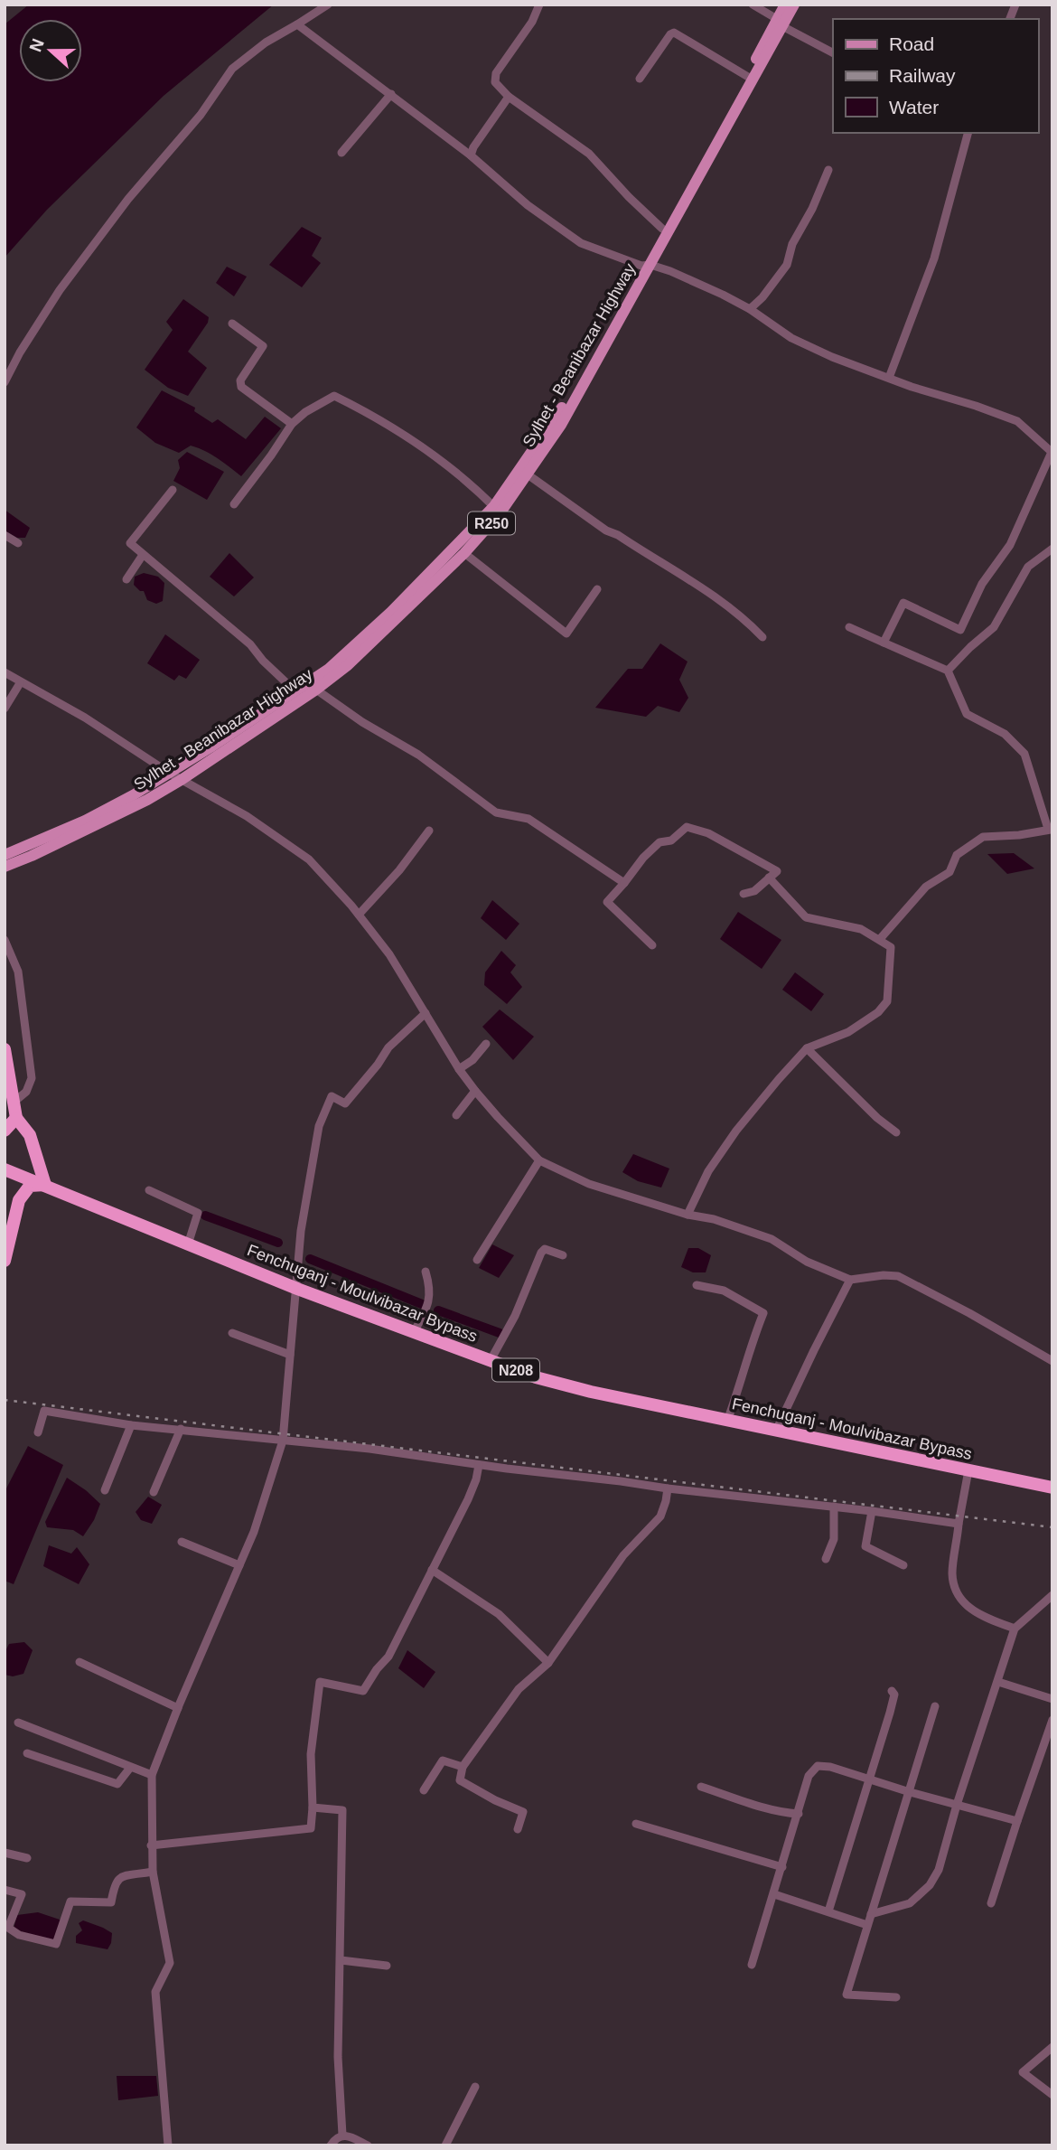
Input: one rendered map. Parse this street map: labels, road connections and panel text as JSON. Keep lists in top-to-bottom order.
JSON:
{
  "streets": {
    "highway": ["Fenchuganj - Moulvibazar Bypass", "N208"],
    "main road": ["Sylhet - Beanibazar Highway", "R250"]
  },
  "legend": ["Road", "Railway", "Water"],
  "north": "left"
}
